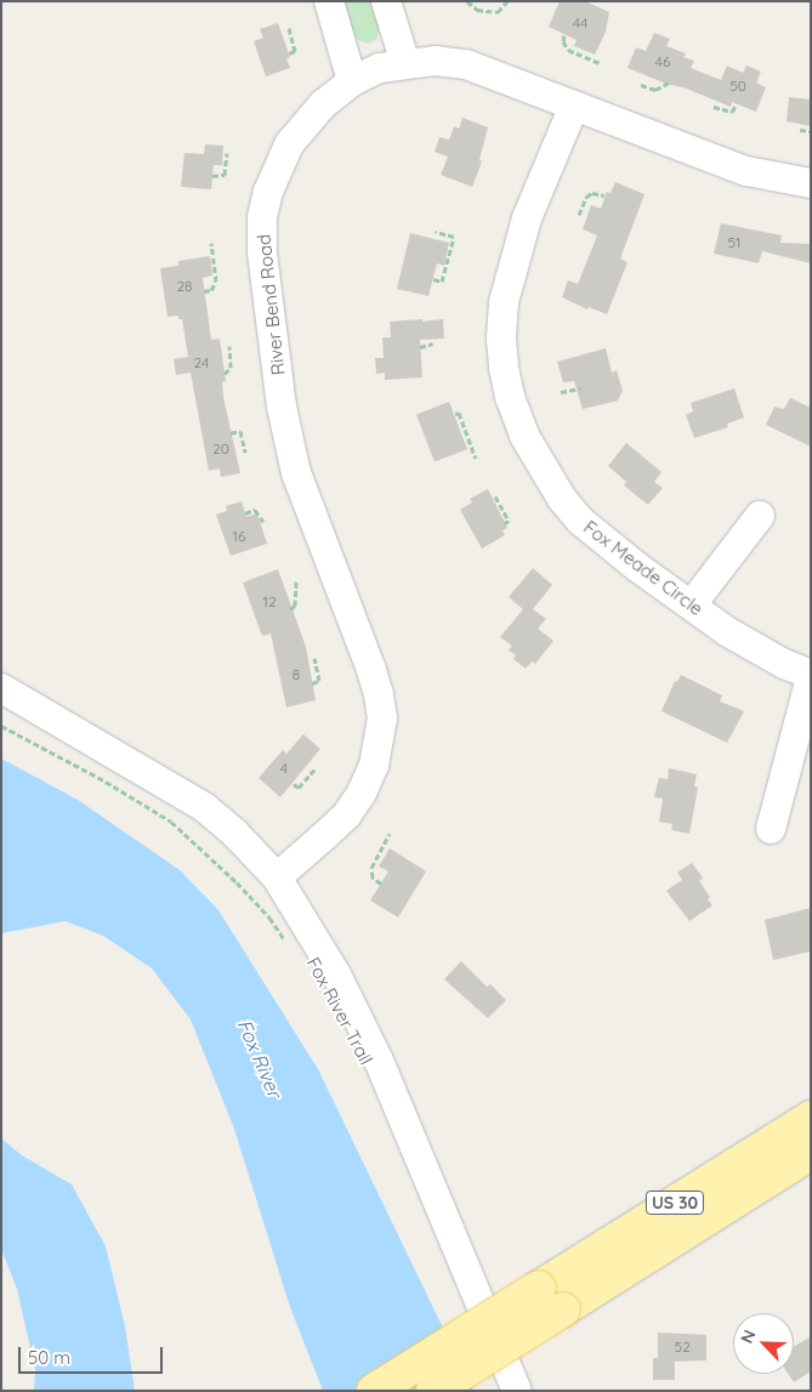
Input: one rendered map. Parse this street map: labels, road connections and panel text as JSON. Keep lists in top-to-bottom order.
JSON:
{
  "streets": {
    "main road": ["US 30"],
    "street": ["River Bend Road", "Fox Meade Circle"],
    "path": ["Fox River Trail"]
  },
  "crossings": [
    ["River Bend Road", "Fox Meade Circle"]
  ],
  "water": ["Fox River"],
  "house_numbers": [
    "44",
    "46",
    "50",
    "51",
    "28",
    "24",
    "20",
    "16",
    "12",
    "8",
    "4",
    "52"
  ],
  "scale_bar": "50 m",
  "north": "top left"
}
